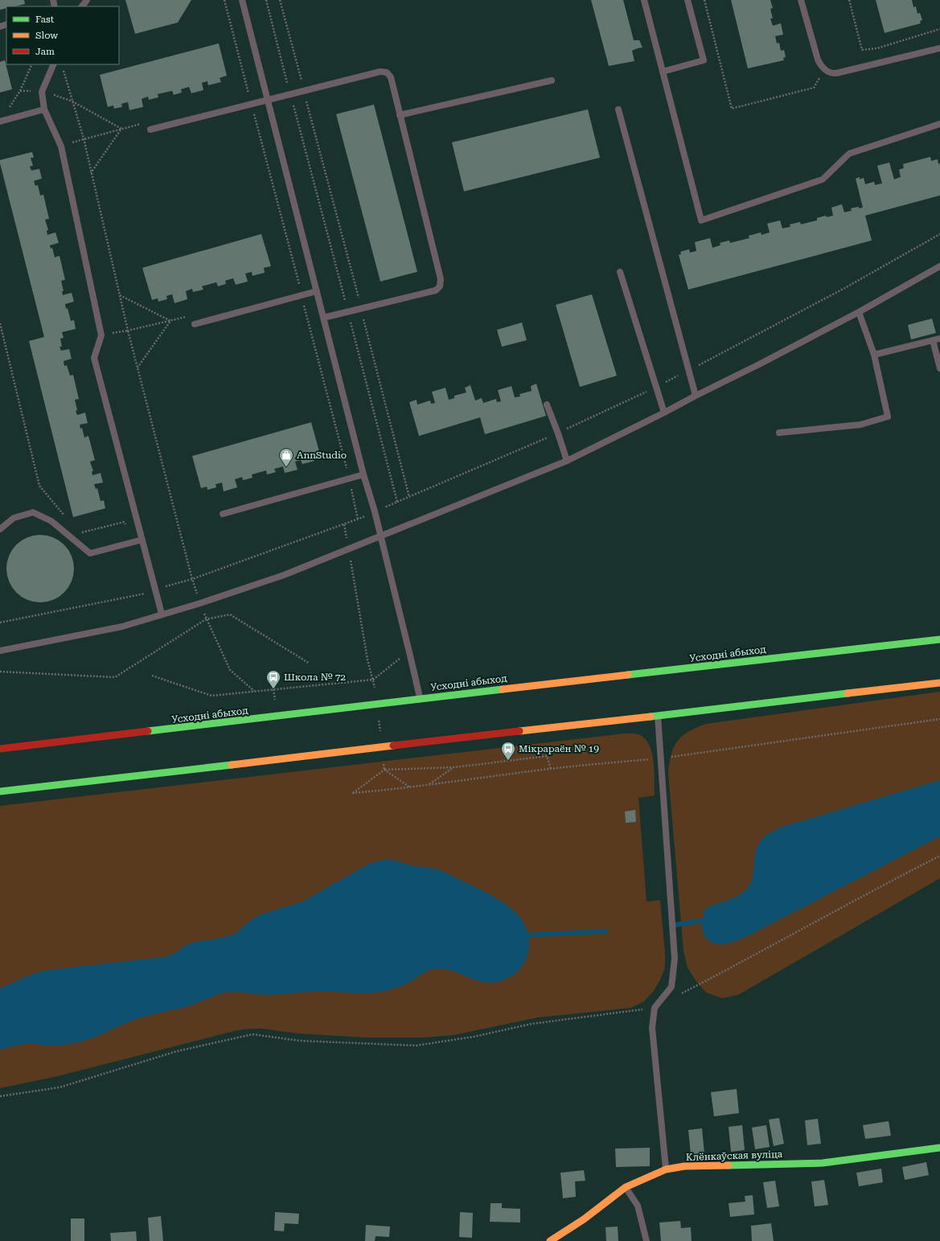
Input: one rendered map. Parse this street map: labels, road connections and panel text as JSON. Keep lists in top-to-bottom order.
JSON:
{
  "streets": {
    "main road": ["Усходні абыход", "Клёнкаўская вуліца"]
  },
  "places": {
    "shop": ["AnnStudio"],
    "bus stop": ["Школа № 72", "Мікрараён № 19"]
  },
  "legend": ["Fast", "Slow", "Jam"]
}
